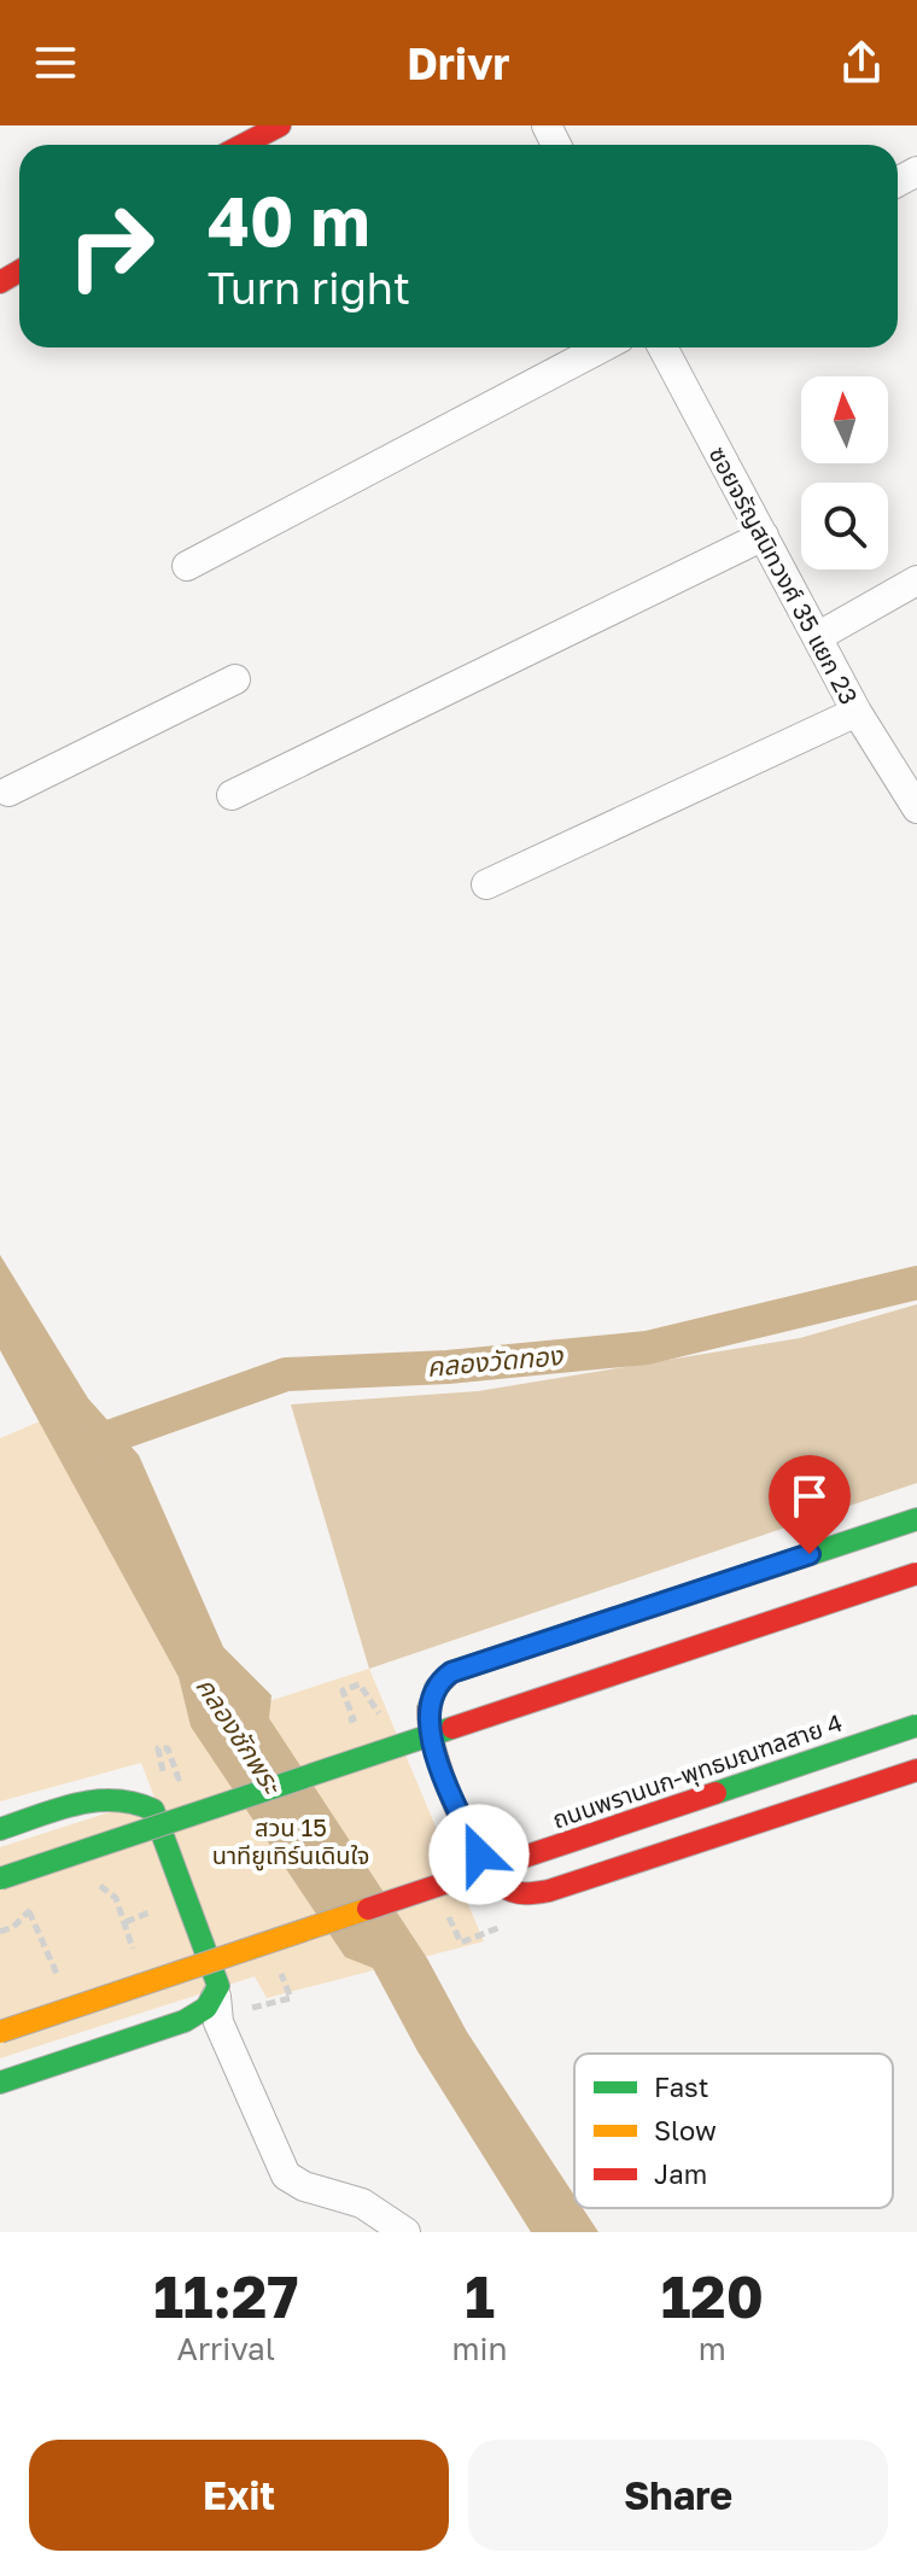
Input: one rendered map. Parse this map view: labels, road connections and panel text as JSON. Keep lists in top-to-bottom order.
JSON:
{
  "streets": {
    "main road": ["ถนนพรานนก-พุทธมณฑลสาย 4"],
    "street": ["ซอยจรัญสนิทวงศ์ 35 แยก 23"]
  },
  "water": ["คลองวัดทอง", "คลองชักพระ"],
  "parks": ["สวน 15 นาทียูเทิร์นเดินใจ"],
  "legend": ["Fast", "Slow", "Jam"],
  "north": "top",
  "page": {
    "header": "Drivr",
    "turn": ["40 m", "Turn right"],
    "eta": [
      "11:27",
      "Arrival",
      "1",
      "min",
      "120",
      "m"
    ],
    "buttons": ["Exit", "Share"]
  }
}
